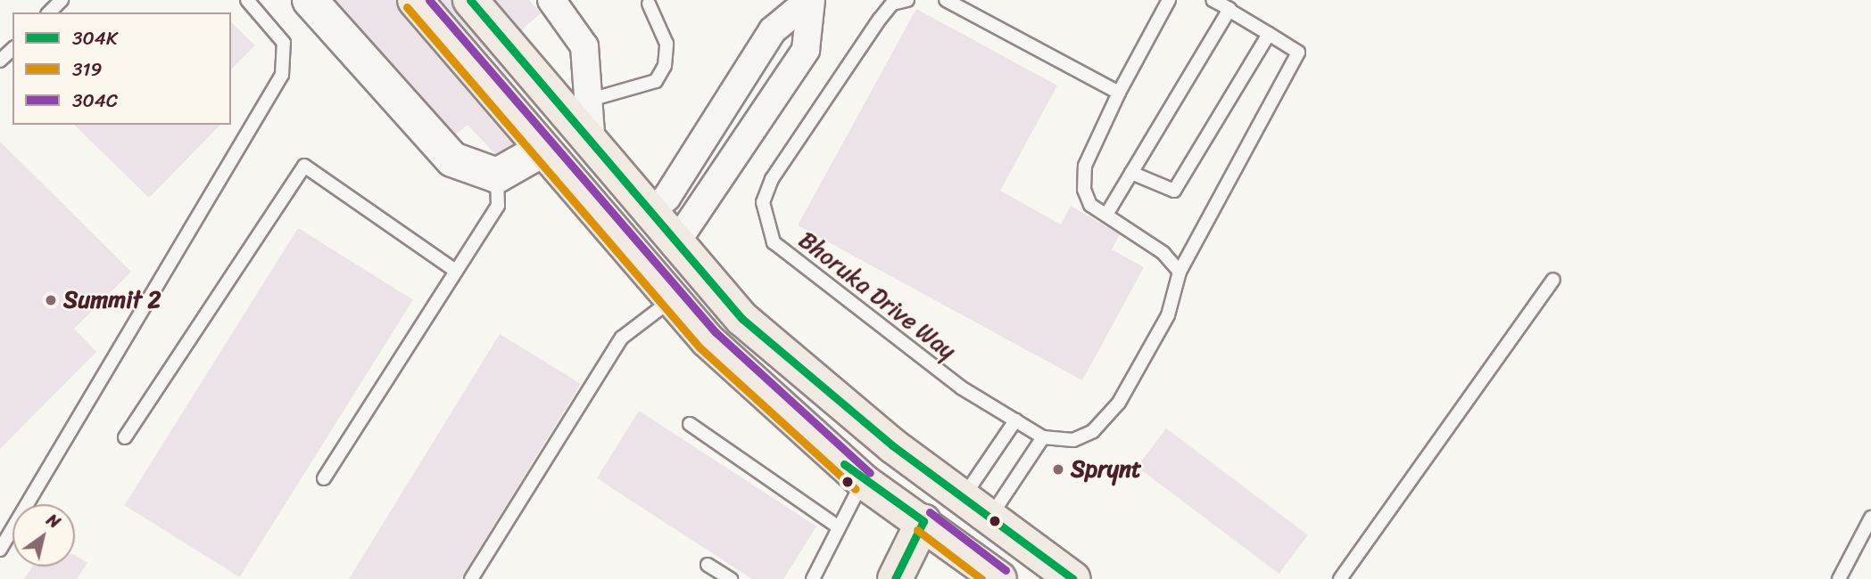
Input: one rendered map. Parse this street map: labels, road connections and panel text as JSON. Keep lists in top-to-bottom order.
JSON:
{
  "streets": {
    "lane": ["Bhoruka Drive Way"]
  },
  "places": ["Summit 2", "Sprynt"],
  "lines": ["transit line 304K", "transit line 304C", "transit line 319"],
  "legend": ["304K", "319", "304C"],
  "north": "top right"
}
